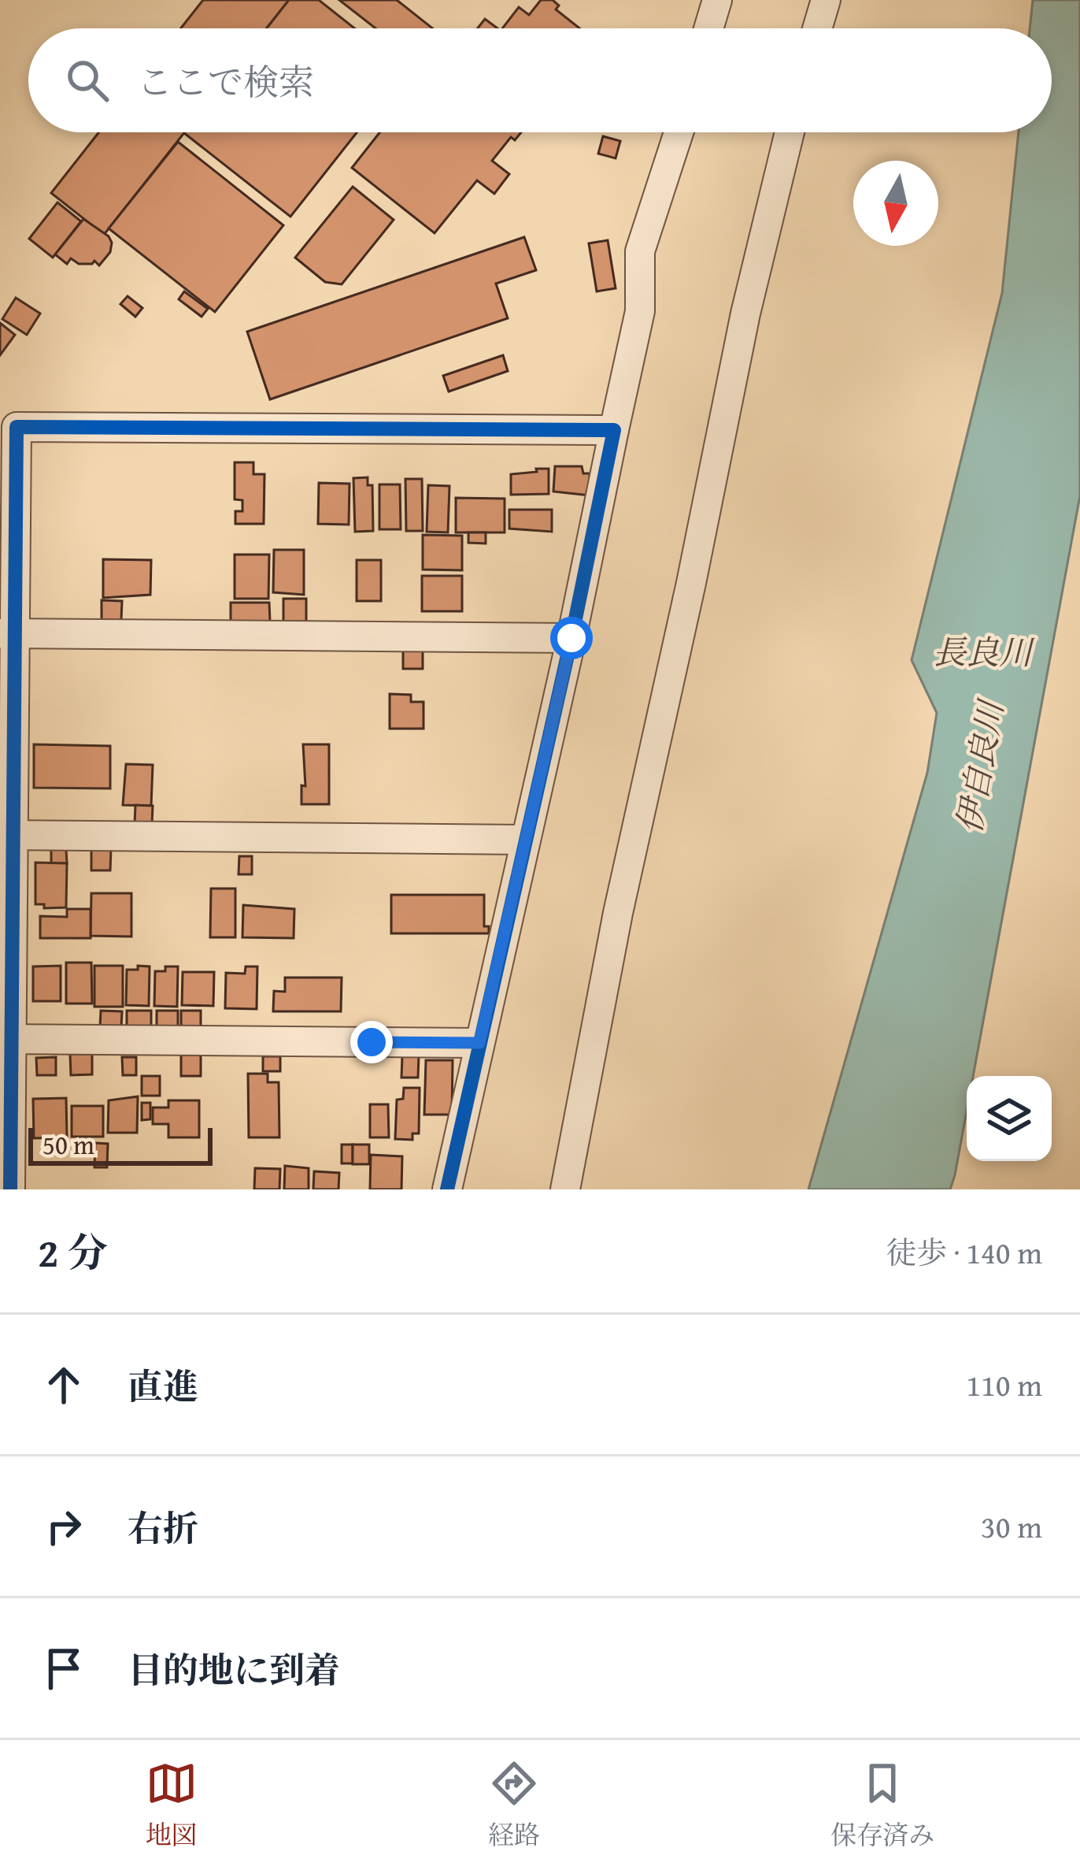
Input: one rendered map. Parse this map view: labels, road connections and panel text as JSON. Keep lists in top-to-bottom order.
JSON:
{
  "water": ["長良川", "伊自良川"],
  "scale_bar": "50 m",
  "north": "bottom",
  "page": {
    "search": "ここで検索",
    "scale": "50 m",
    "heading": ["2 分", "徒歩 · 140 m"],
    "list": [
      ["直進", "110 m"],
      ["右折", "30 m"],
      "目的地に到着"
    ],
    "nav": ["地図", "経路", "保存済み"]
  }
}
